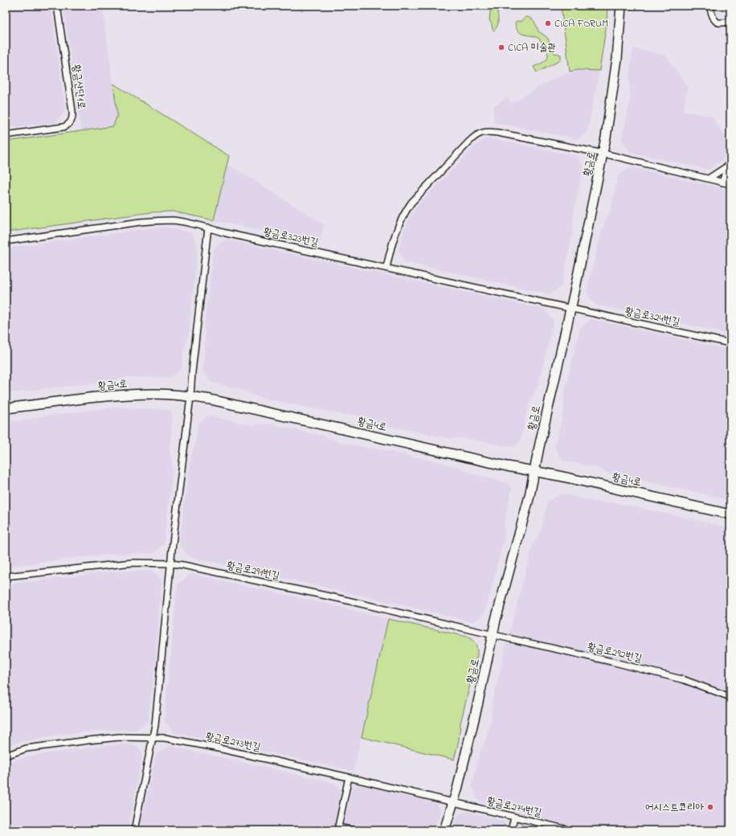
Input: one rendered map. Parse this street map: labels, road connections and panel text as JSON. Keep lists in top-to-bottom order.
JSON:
{
  "streets": {
    "street": [
      "황금산단1로",
      "황금로",
      "황금로323번길",
      "황금로324번길",
      "황금4로",
      "황금로291번길",
      "황금로292번길",
      "황금로273번길",
      "황금로274번길"
    ]
  },
  "crossings": [
    ["황금로", "황금로323번길"],
    ["황금로", "황금로324번길"],
    ["황금로", "황금4로"],
    ["황금로", "황금로291번길"],
    ["황금로", "황금로292번길"],
    ["황금로", "황금로273번길"],
    ["황금로", "황금로274번길"],
    ["황금로323번길", "황금로324번길"],
    ["황금로291번길", "황금로292번길"],
    ["황금로273번길", "황금로274번길"]
  ],
  "places": ["CICA FORUM", "CICA 미술관", "어시스트코리아"]
}
